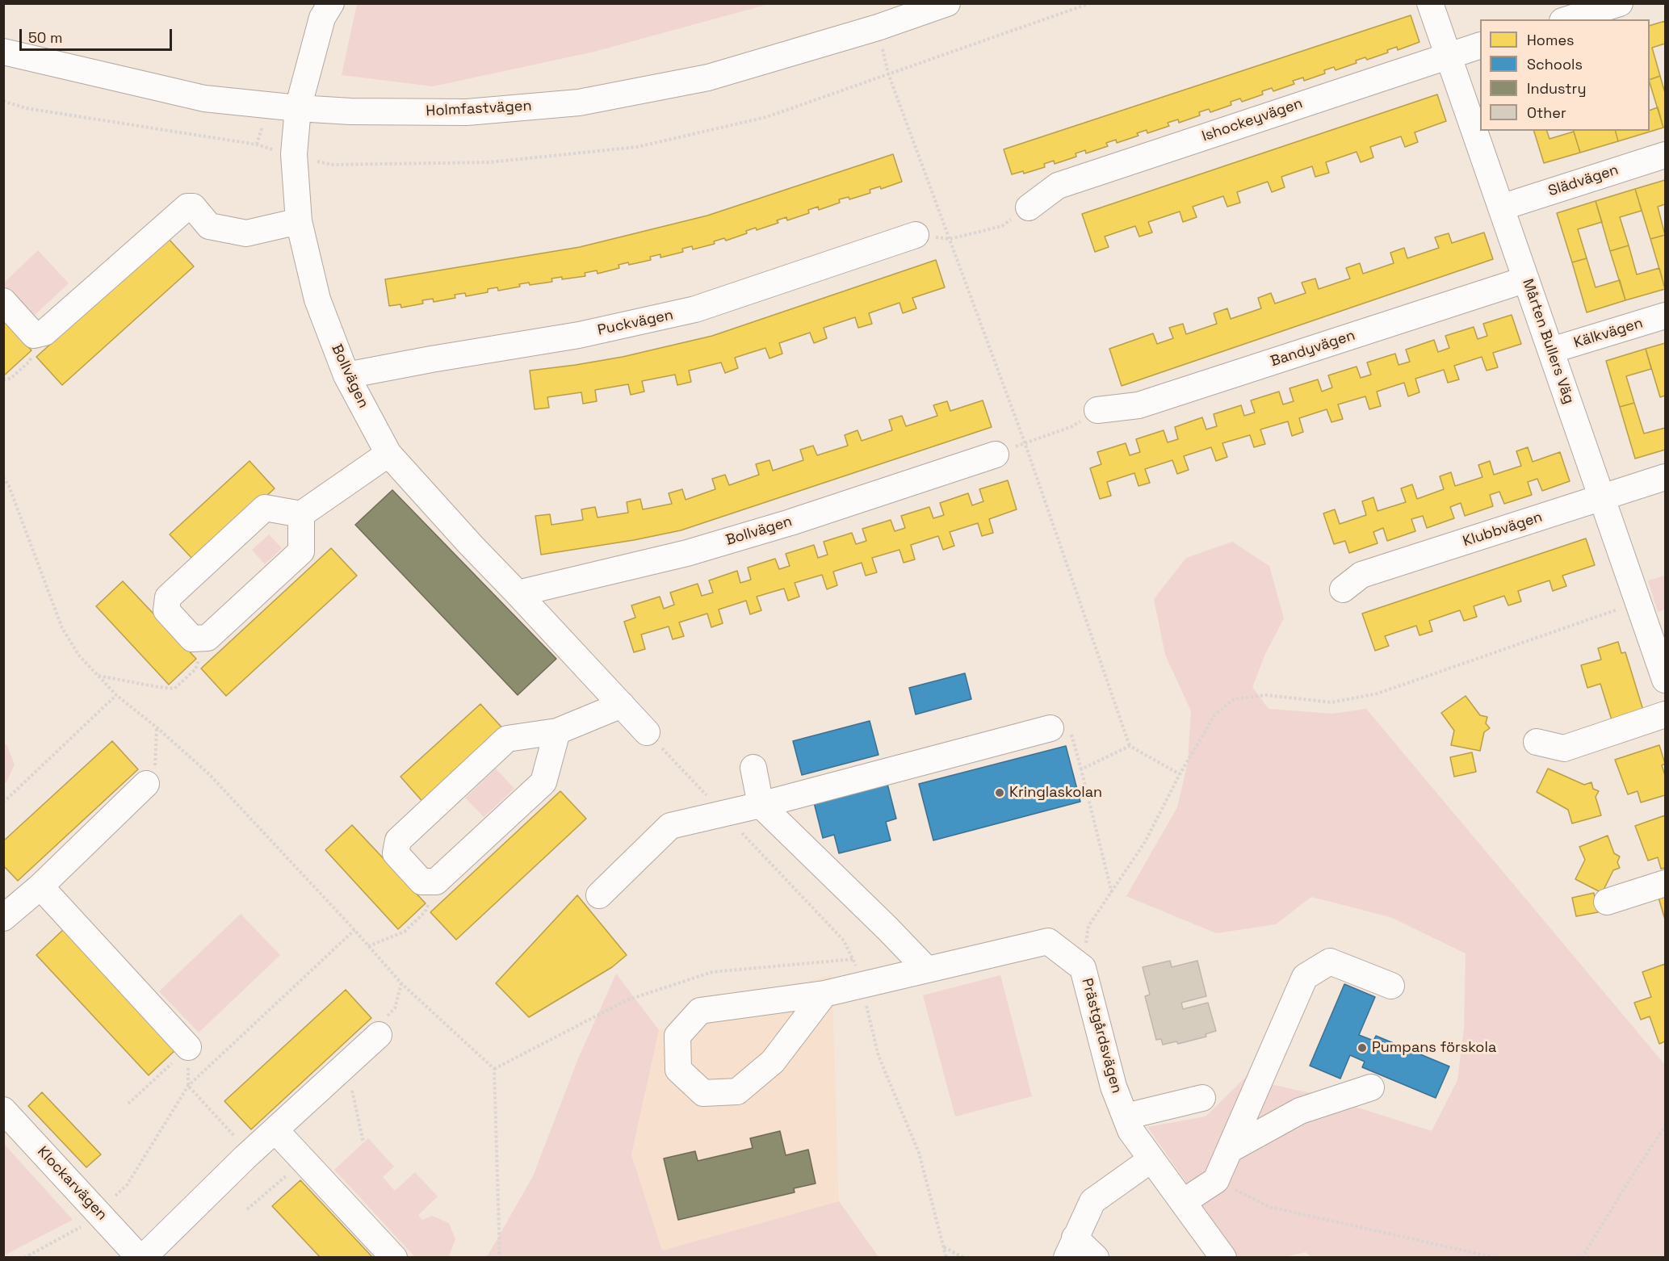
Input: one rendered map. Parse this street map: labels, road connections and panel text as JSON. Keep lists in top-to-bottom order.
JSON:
{
  "streets": {
    "street": [
      "Holmfastvägen",
      "Ishockeyvägen",
      "Slädvägen",
      "Puckvägen",
      "Kälkvägen",
      "Mårten Bullers Väg",
      "Bandyvägen",
      "Bollvägen",
      "Klubbvägen",
      "Prästgårdsvägen",
      "Klockarvägen"
    ]
  },
  "crossings": [
    ["Holmfastvägen", "Bollvägen"],
    ["Ishockeyvägen", "Mårten Bullers Väg"],
    ["Slädvägen", "Mårten Bullers Väg"],
    ["Puckvägen", "Bollvägen"],
    ["Kälkvägen", "Mårten Bullers Väg"],
    ["Mårten Bullers Väg", "Bandyvägen"],
    ["Mårten Bullers Väg", "Klubbvägen"]
  ],
  "places": ["Kringlaskolan", "Pumpans förskola"],
  "legend": [
    "Homes",
    "Schools",
    "Industry",
    "Other"
  ],
  "scale_bar": "50 m"
}
